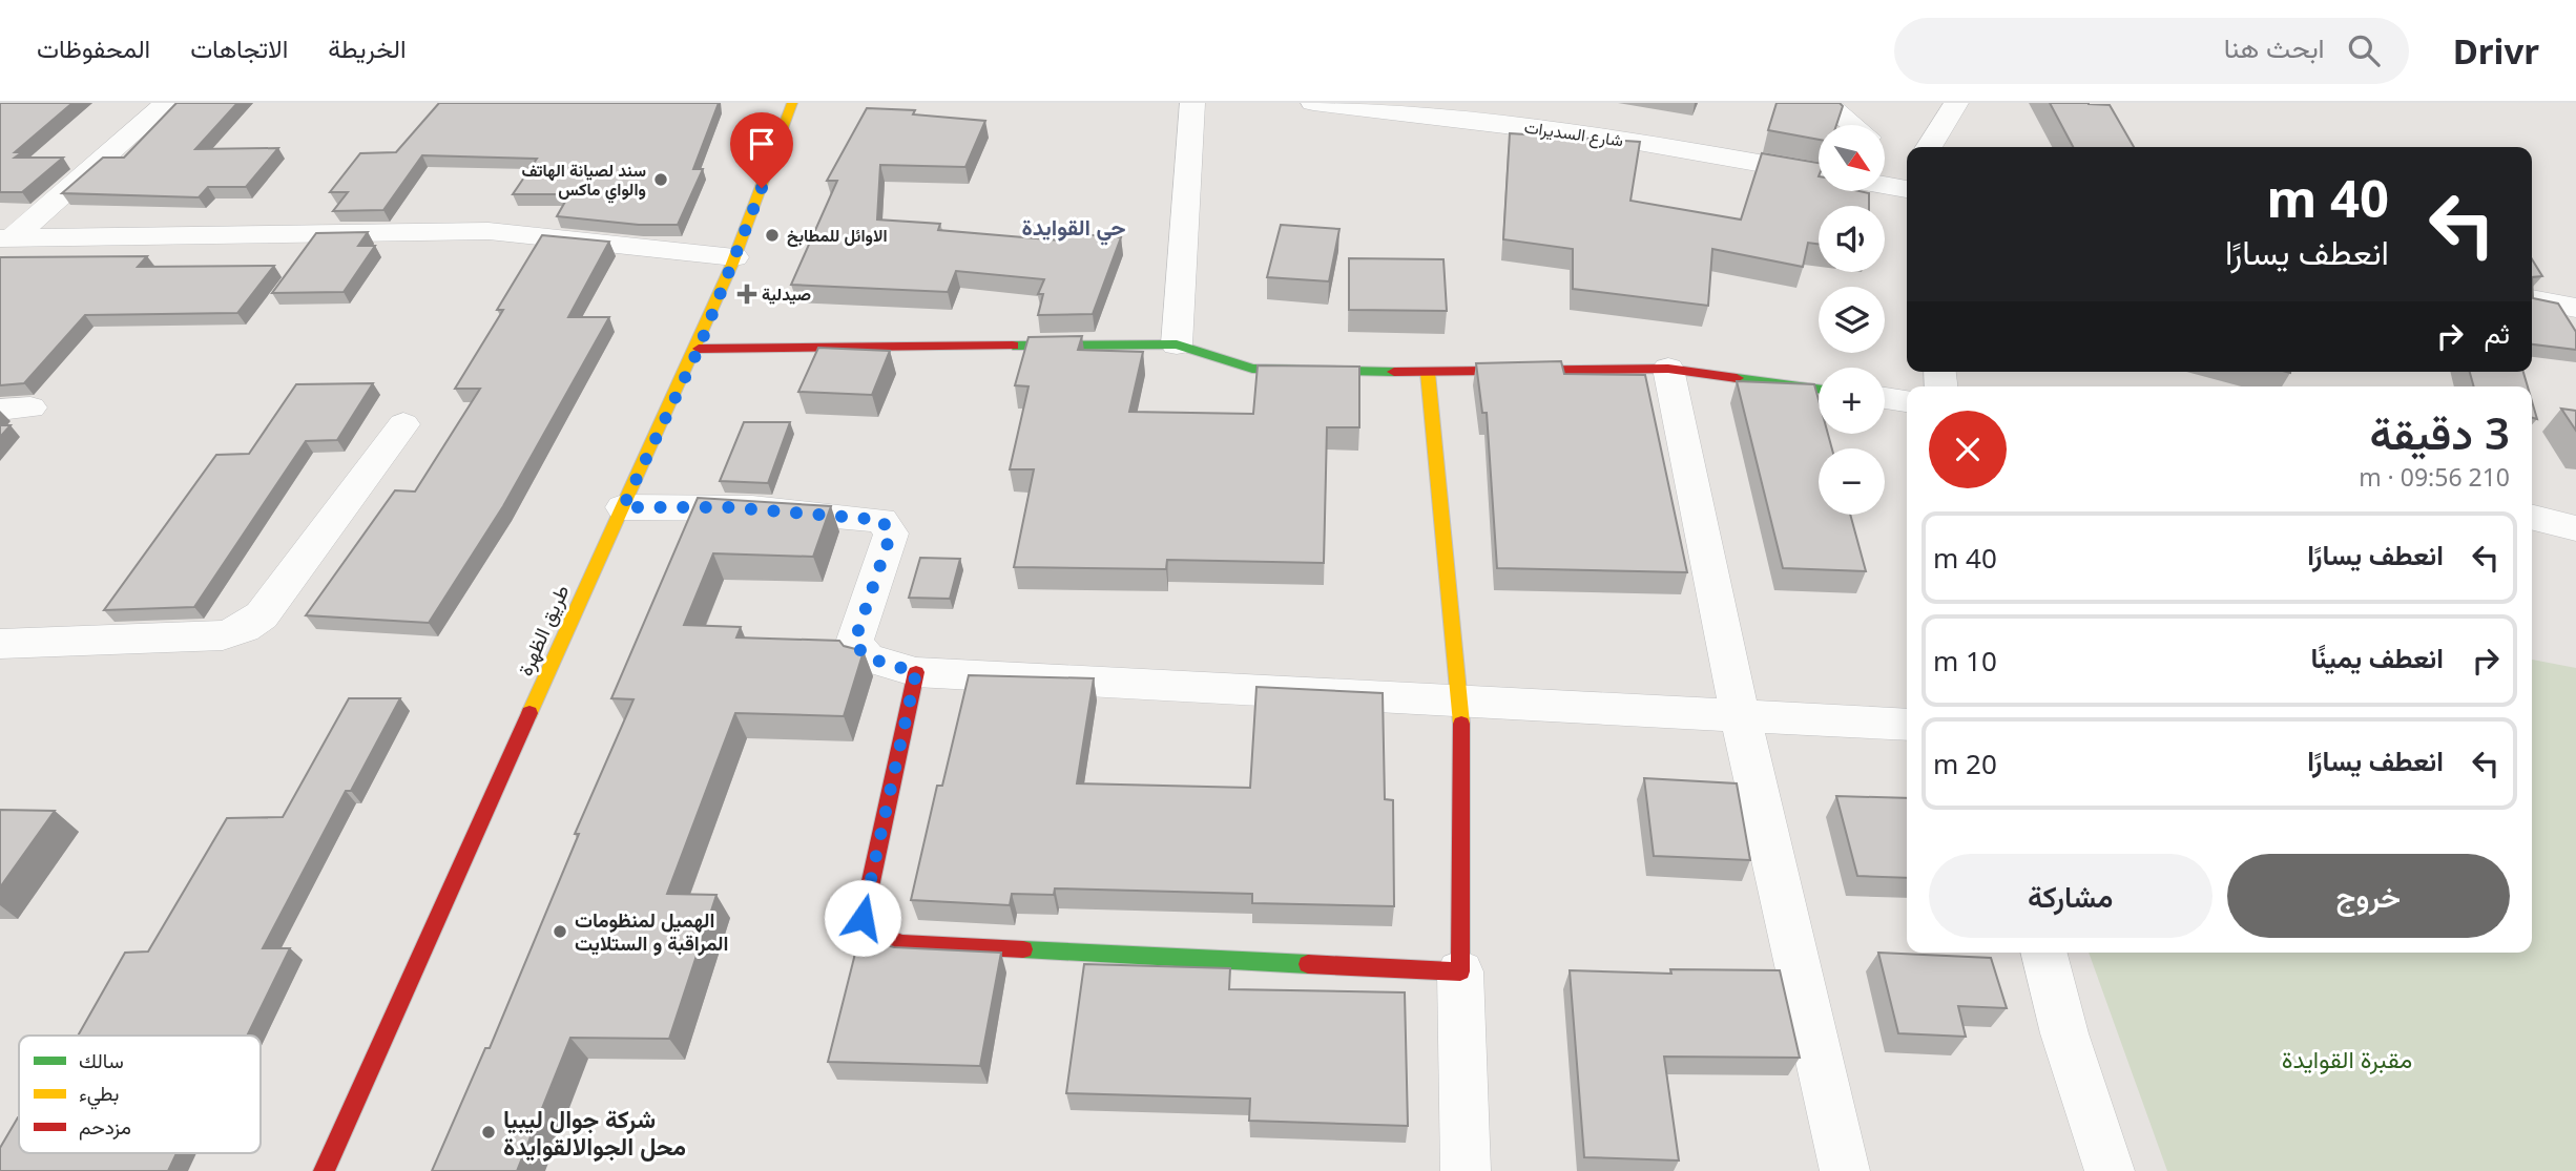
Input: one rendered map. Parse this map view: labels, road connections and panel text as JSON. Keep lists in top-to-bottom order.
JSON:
{
  "streets": {
    "street": ["شارع السديرات", "طريق الظهرة"]
  },
  "districts": ["حي القوايدة"],
  "parks": ["مقبرة القوايدة"],
  "places": {
    "other": [
      "سند لصيانة الهاتف والواي ماكس",
      "الاوائل للمطابخ",
      "الهميل لمنظومات المراقبة و الستلايت",
      "شركة جوال ليبيا محل الجوالالقوايدة"
    ],
    "health": ["صيدلية"]
  },
  "legend": ["سالك", "بطيء", "مزدحم"],
  "north": "bottom right",
  "page": {
    "header": "Drivr",
    "search": "ابحث هنا",
    "nav": ["الخريطة", "الاتجاهات", "المحفوظات"],
    "map_buttons": ["+", "−"],
    "turn": ["40 m", "انعطف يسارًا"],
    "then": "ثم",
    "heading": ["3 دقيقة", "210 m · 09:56"],
    "list": [
      {
        "name": "انعطف يسارًا",
        "value": "40 m"
      },
      {
        "name": "انعطف يمينًا",
        "value": "10 m"
      },
      {
        "name": "انعطف يسارًا",
        "value": "20 m"
      }
    ],
    "buttons": ["خروج", "مشاركة"]
  }
}
